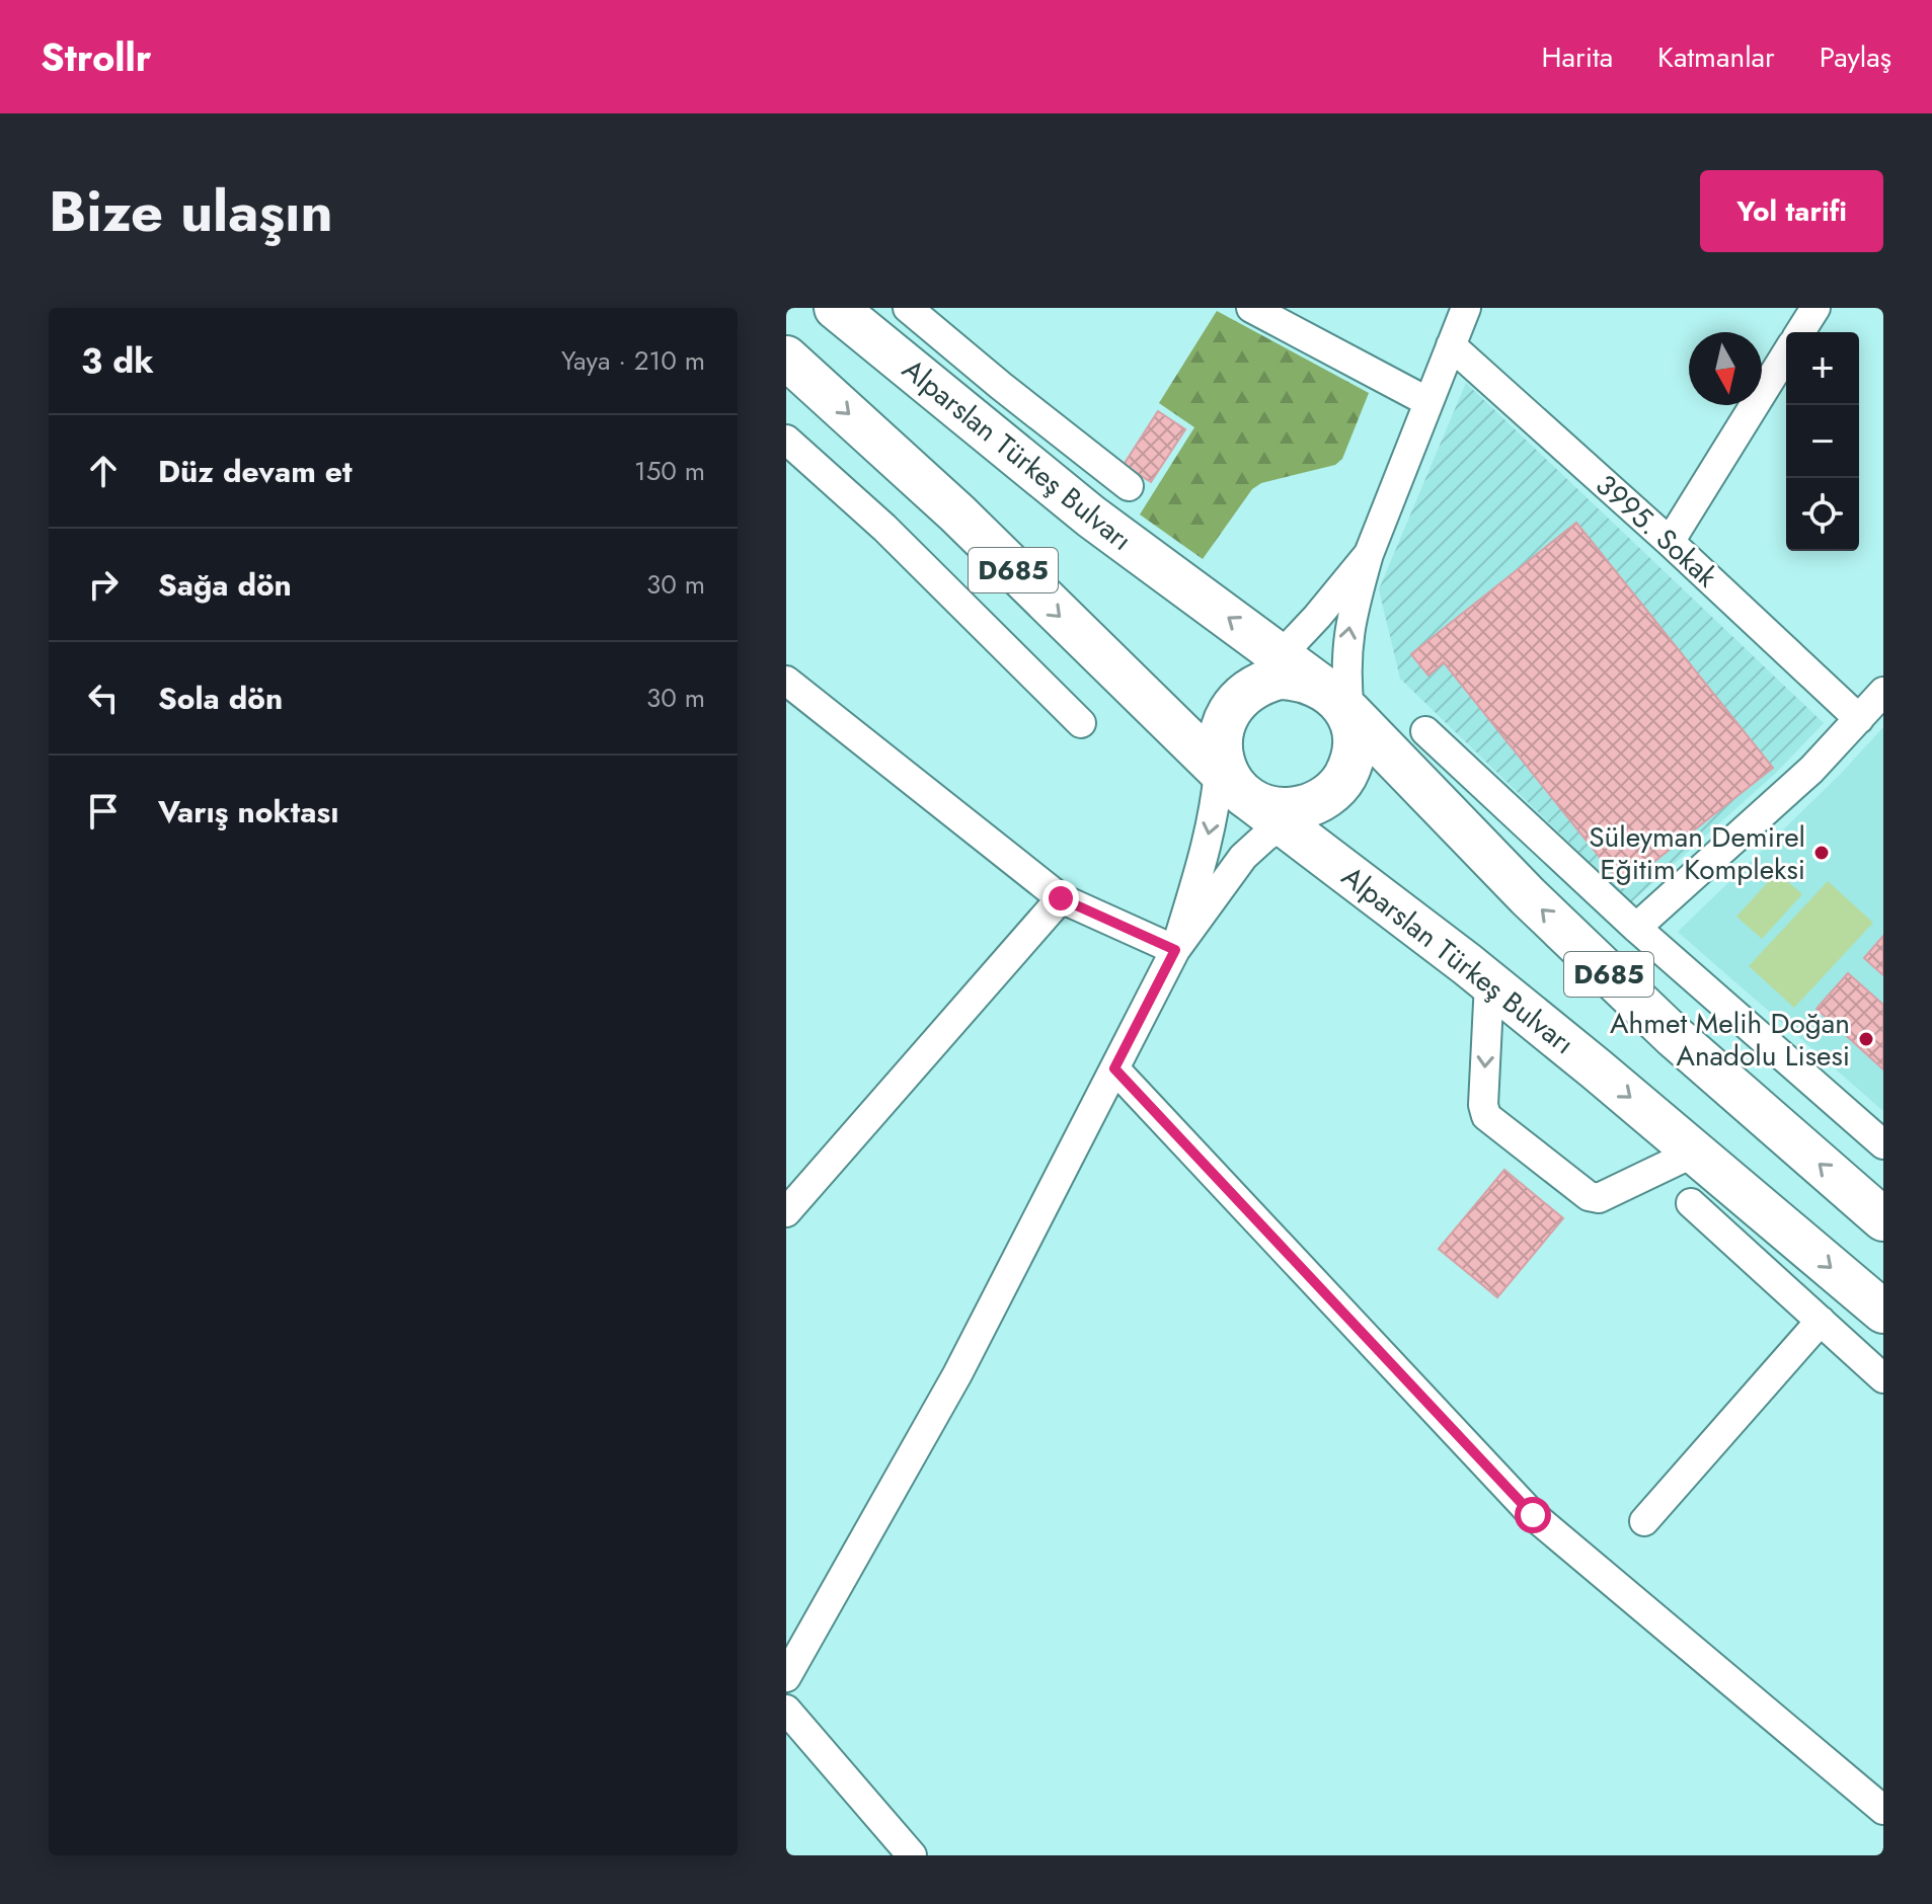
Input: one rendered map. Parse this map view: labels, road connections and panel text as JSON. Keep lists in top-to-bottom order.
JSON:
{
  "streets": {
    "highway": ["Alparslan Türkeş Bulvarı", "D685"],
    "street": ["3995. Sokak"]
  },
  "places": ["Süleyman Demirel Eğitim Kompleksi", "Ahmet Melih Doğan Anadolu Lisesi"],
  "north": "bottom",
  "page": {
    "header": "Strollr",
    "nav": ["Harita", "Katmanlar", "Paylaş"],
    "title": "Bize ulaşın",
    "buttons": "Yol tarifi",
    "heading": ["3 dk", "Yaya · 210 m"],
    "map_buttons": ["+", "−"],
    "list": [
      ["Düz devam et", "150 m"],
      ["Sağa dön", "30 m"],
      ["Sola dön", "30 m"],
      "Varış noktası"
    ]
  }
}
